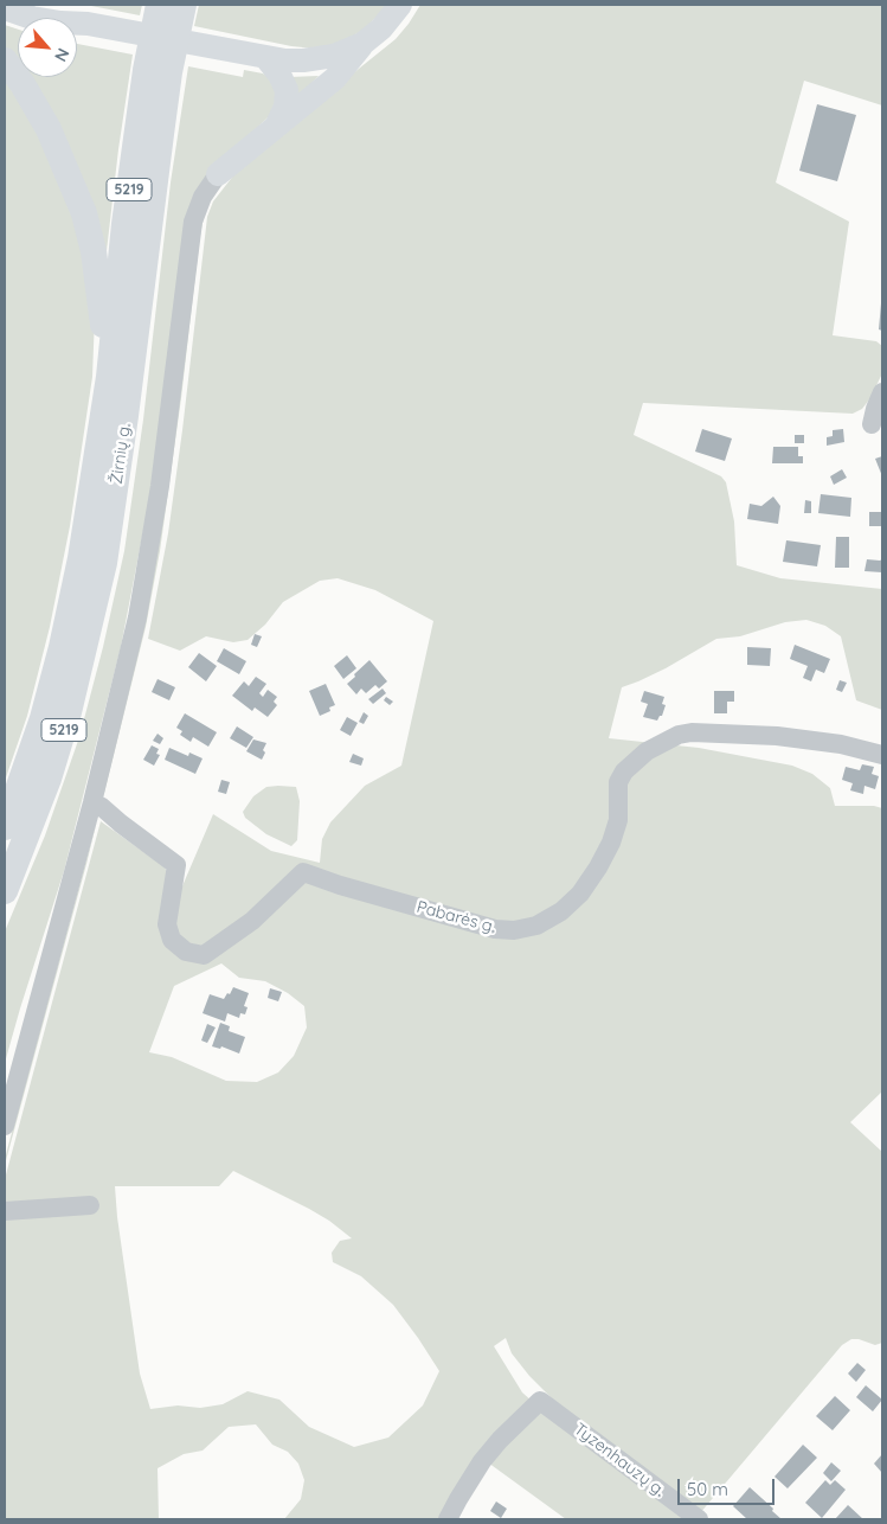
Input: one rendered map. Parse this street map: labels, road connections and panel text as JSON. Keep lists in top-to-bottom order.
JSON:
{
  "streets": {
    "highway": ["5219", "Žirnių g."],
    "street": ["Pabarės g.", "Tyzenhauzų g."]
  },
  "scale_bar": "50 m",
  "north": "bottom right"
}
